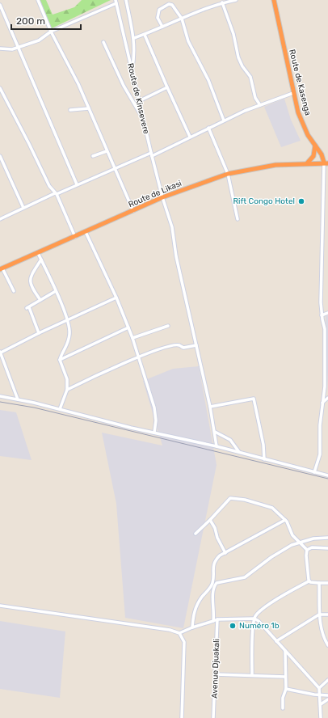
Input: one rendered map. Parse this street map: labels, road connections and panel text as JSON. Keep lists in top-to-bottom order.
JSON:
{
  "streets": {
    "highway": ["Route de Kasenga", "Route de Likasi"],
    "street": ["Route de Kinsevere", "Avenue Djuakali"]
  },
  "crossings": [
    ["Route de Kasenga", "Route de Likasi"],
    ["Route de Kinsevere", "Route de Likasi"]
  ],
  "places": ["Rift Congo Hotel", "Numéro 1b"],
  "scale_bar": "200 m"
}
